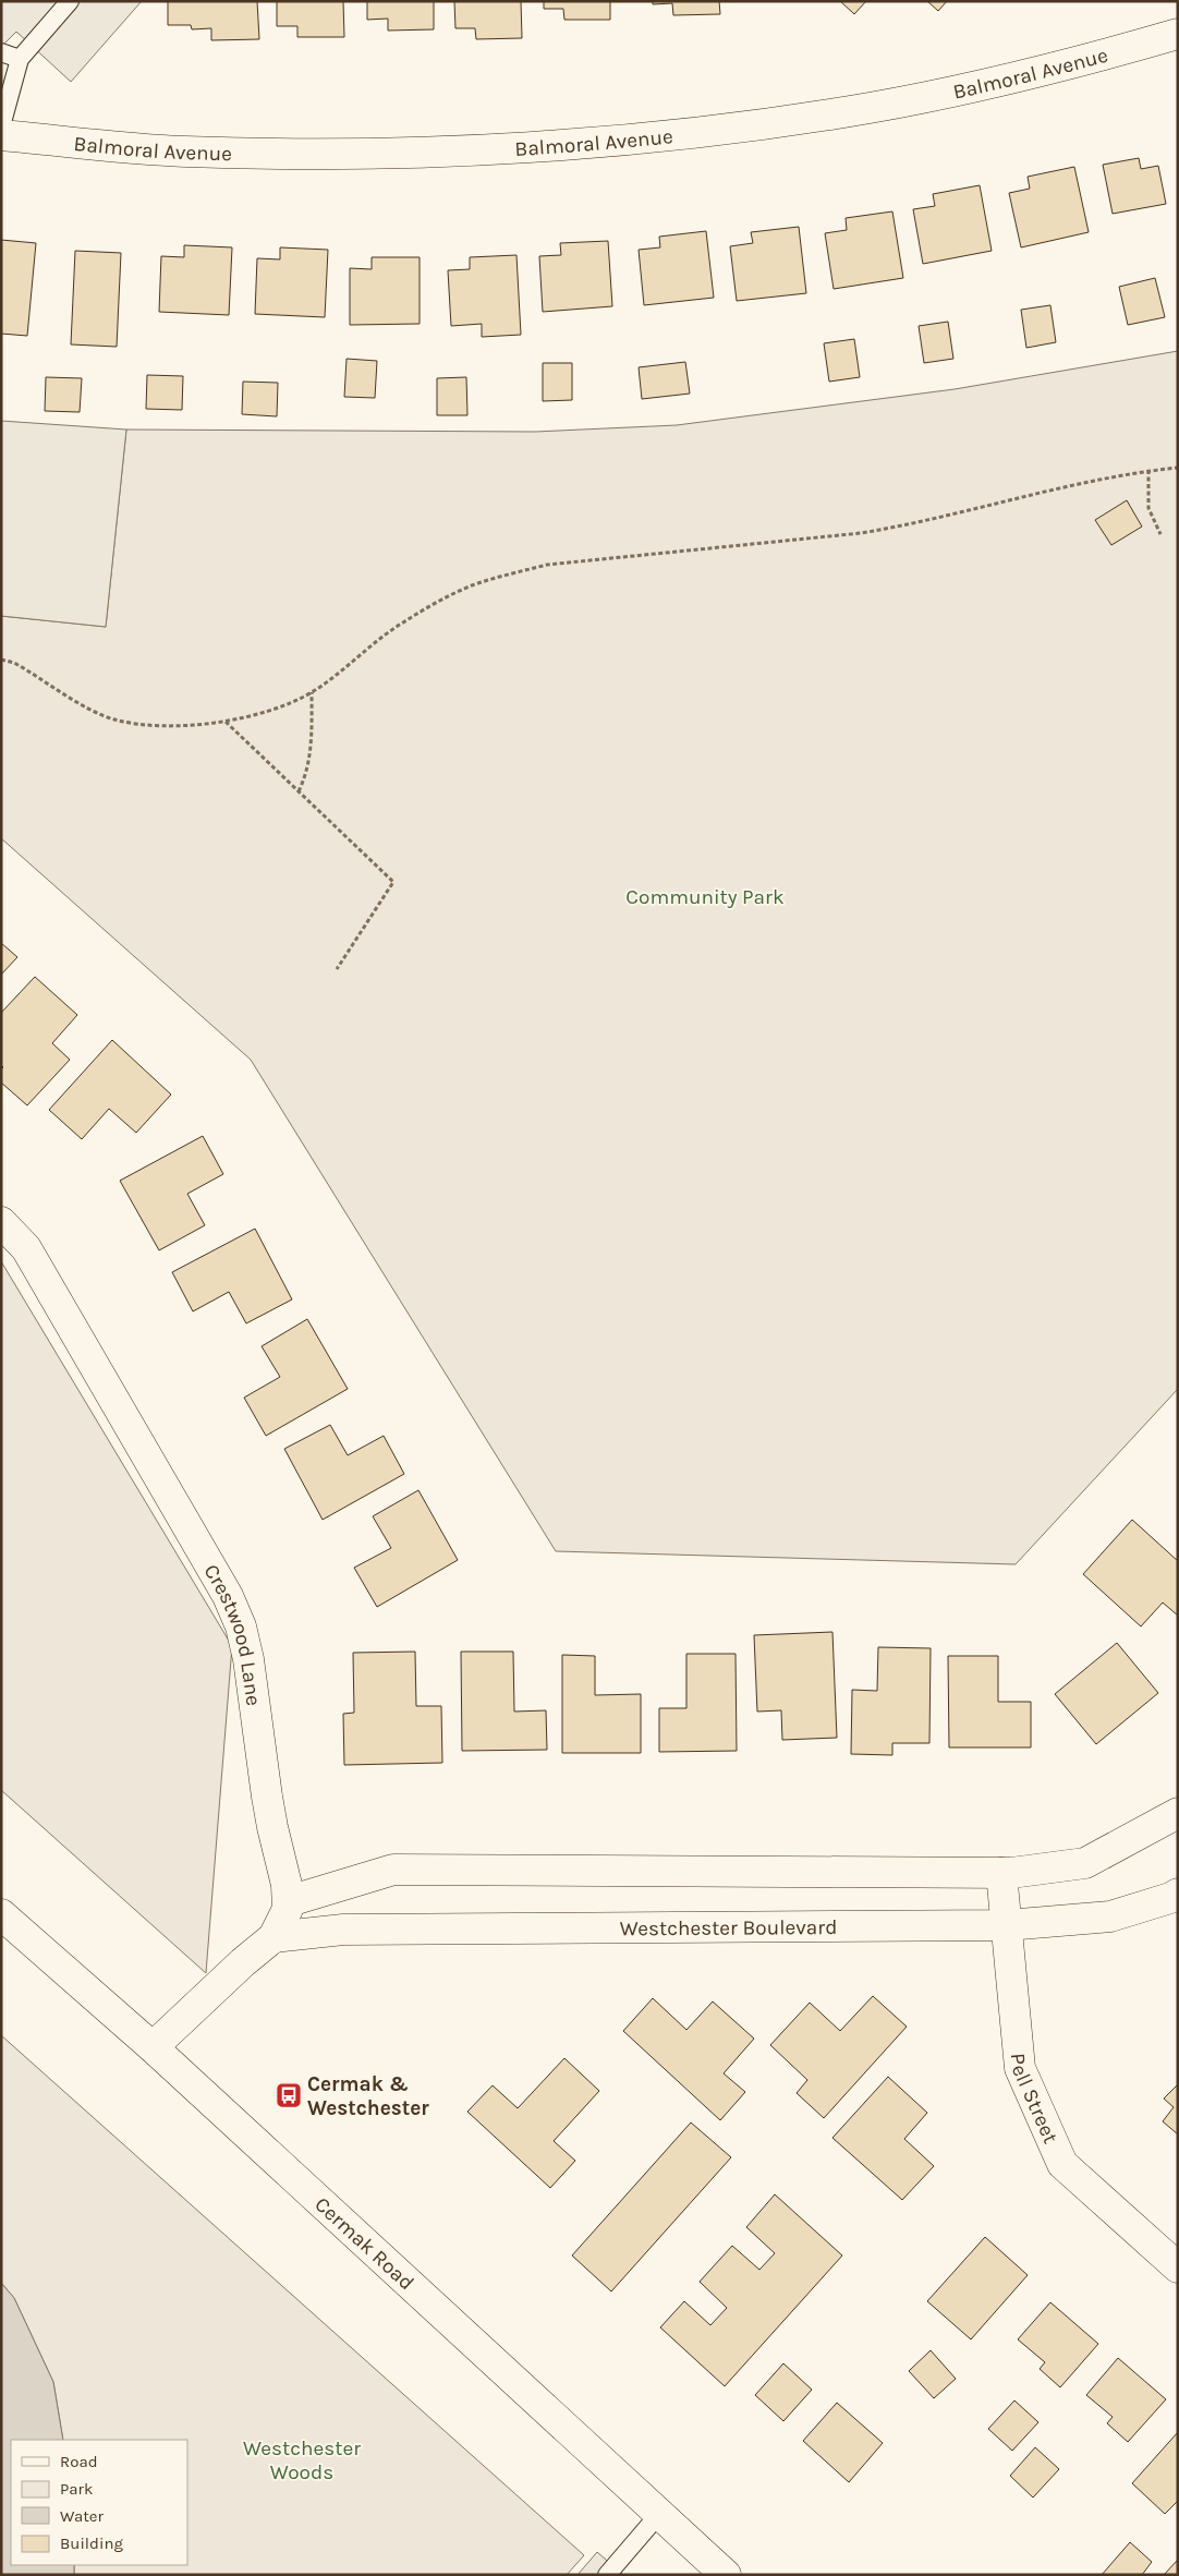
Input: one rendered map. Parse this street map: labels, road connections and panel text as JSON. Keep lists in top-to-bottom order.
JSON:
{
  "streets": {
    "street": [
      "Balmoral Avenue",
      "Crestwood Lane",
      "Westchester Boulevard",
      "Pell Street",
      "Cermak Road"
    ]
  },
  "crossings": [
    ["Crestwood Lane", "Westchester Boulevard"],
    ["Crestwood Lane", "Cermak Road"],
    ["Westchester Boulevard", "Pell Street"]
  ],
  "parks": ["Community Park", "Westchester Woods"],
  "places": {
    "bus stop": ["Cermak & Westchester"]
  },
  "legend": [
    "Road",
    "Park",
    "Water",
    "Building"
  ]
}
